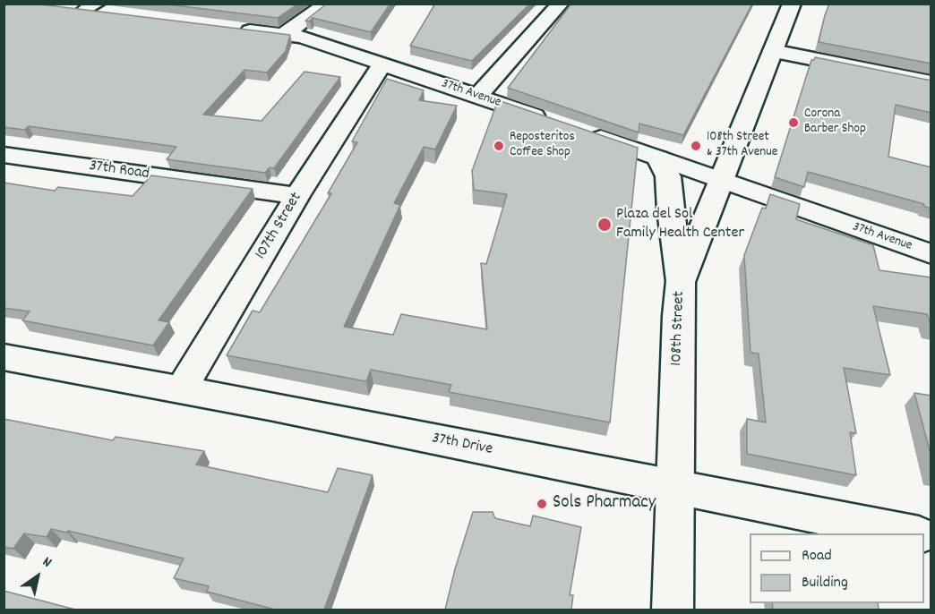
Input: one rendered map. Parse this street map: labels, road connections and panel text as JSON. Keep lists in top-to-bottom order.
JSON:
{
  "streets": {
    "street": [
      "37th Avenue",
      "37th Road",
      "107th Street",
      "108th Street",
      "37th Drive"
    ]
  },
  "crossings": [
    ["37th Avenue", "107th Street"],
    ["37th Avenue", "108th Street"],
    ["37th Road", "107th Street"],
    ["107th Street", "37th Drive"],
    ["108th Street", "37th Drive"]
  ],
  "places": [
    "Corona Barber Shop",
    "Reposteritos Coffee Shop",
    "108th Street & 37th Avenue",
    "Plaza del Sol Family Health Center",
    "Sols Pharmacy"
  ],
  "legend": ["Road", "Building"],
  "north": "top right"
}
